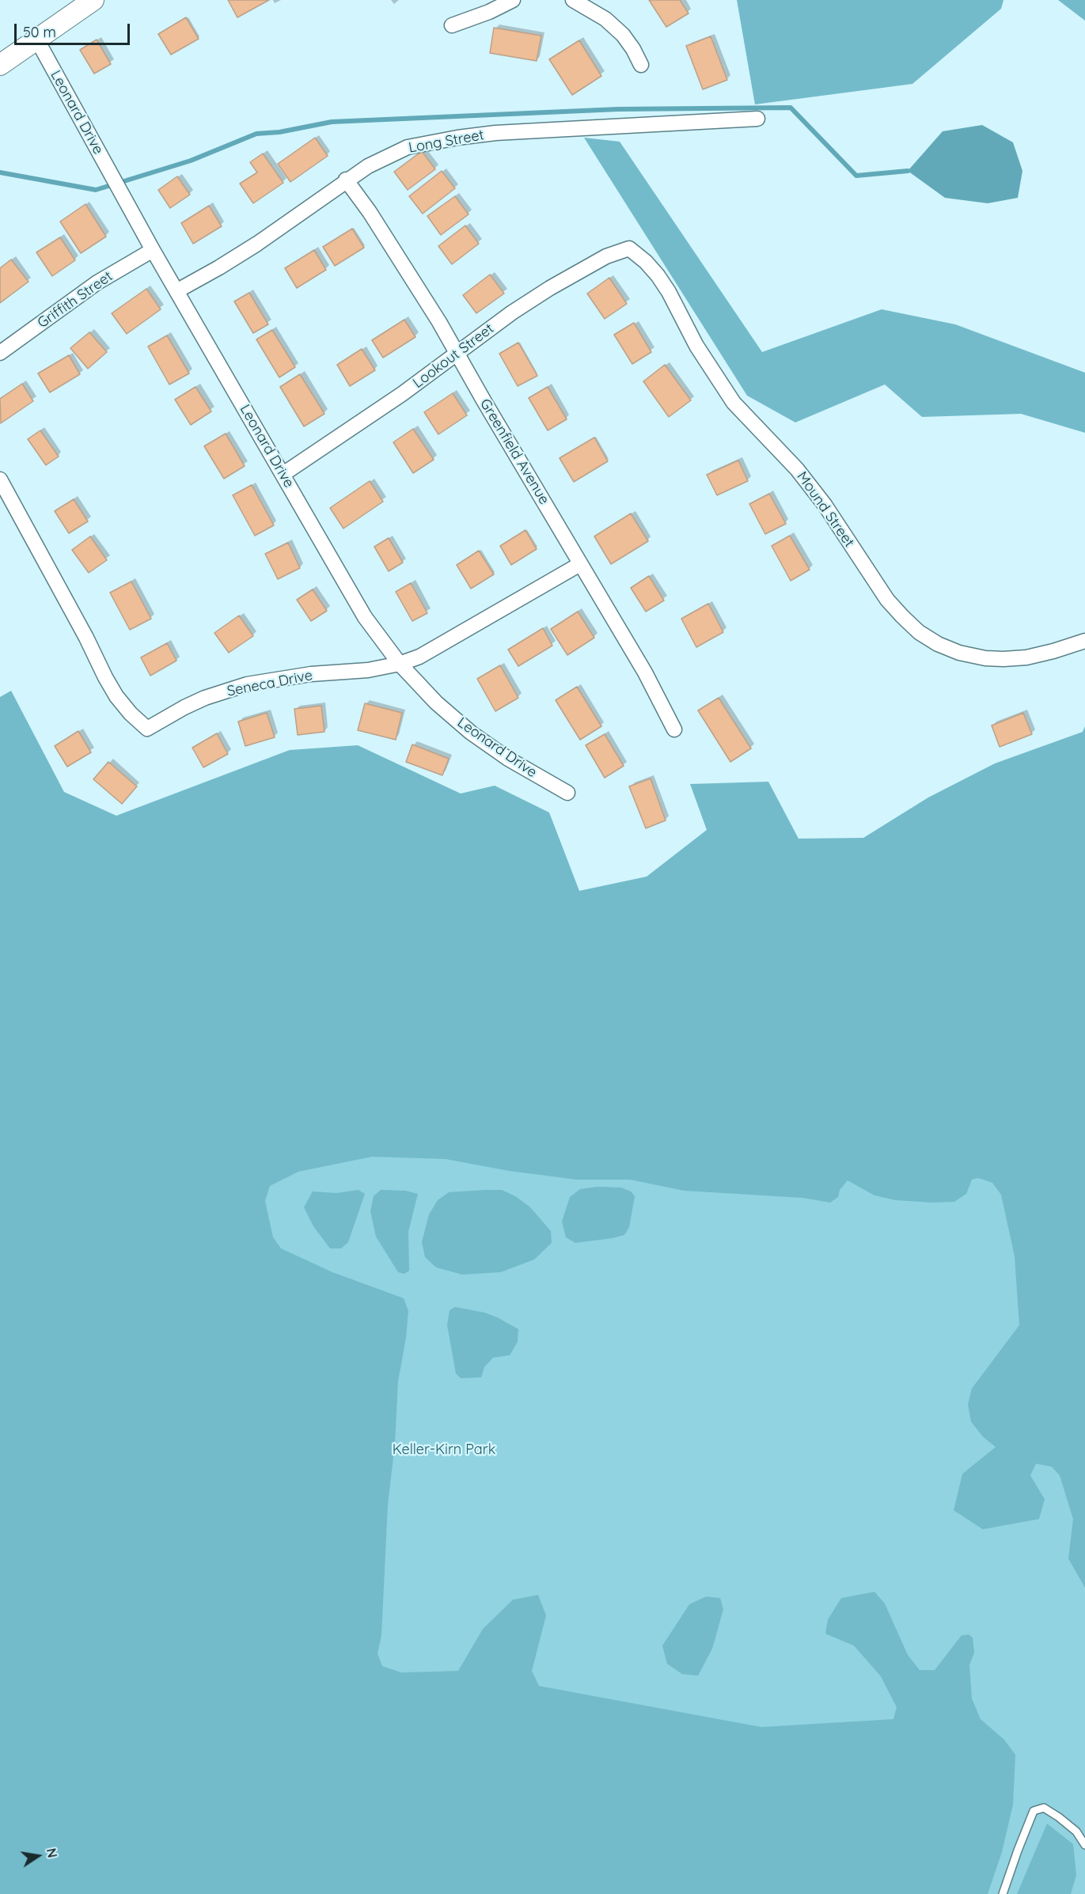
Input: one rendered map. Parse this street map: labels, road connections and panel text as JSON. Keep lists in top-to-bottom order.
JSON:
{
  "streets": {
    "street": [
      "Leonard Drive",
      "Long Street",
      "Griffith Street",
      "Lookout Street",
      "Greenfield Avenue",
      "Mound Street",
      "Seneca Drive"
    ]
  },
  "crossings": [
    ["Leonard Drive", "Long Street"],
    ["Leonard Drive", "Griffith Street"],
    ["Leonard Drive", "Lookout Street"],
    ["Leonard Drive", "Seneca Drive"],
    ["Long Street", "Greenfield Avenue"],
    ["Lookout Street", "Greenfield Avenue"],
    ["Lookout Street", "Mound Street"],
    ["Greenfield Avenue", "Seneca Drive"]
  ],
  "parks": ["Keller-Kirn Park"],
  "scale_bar": "50 m",
  "north": "right"
}
